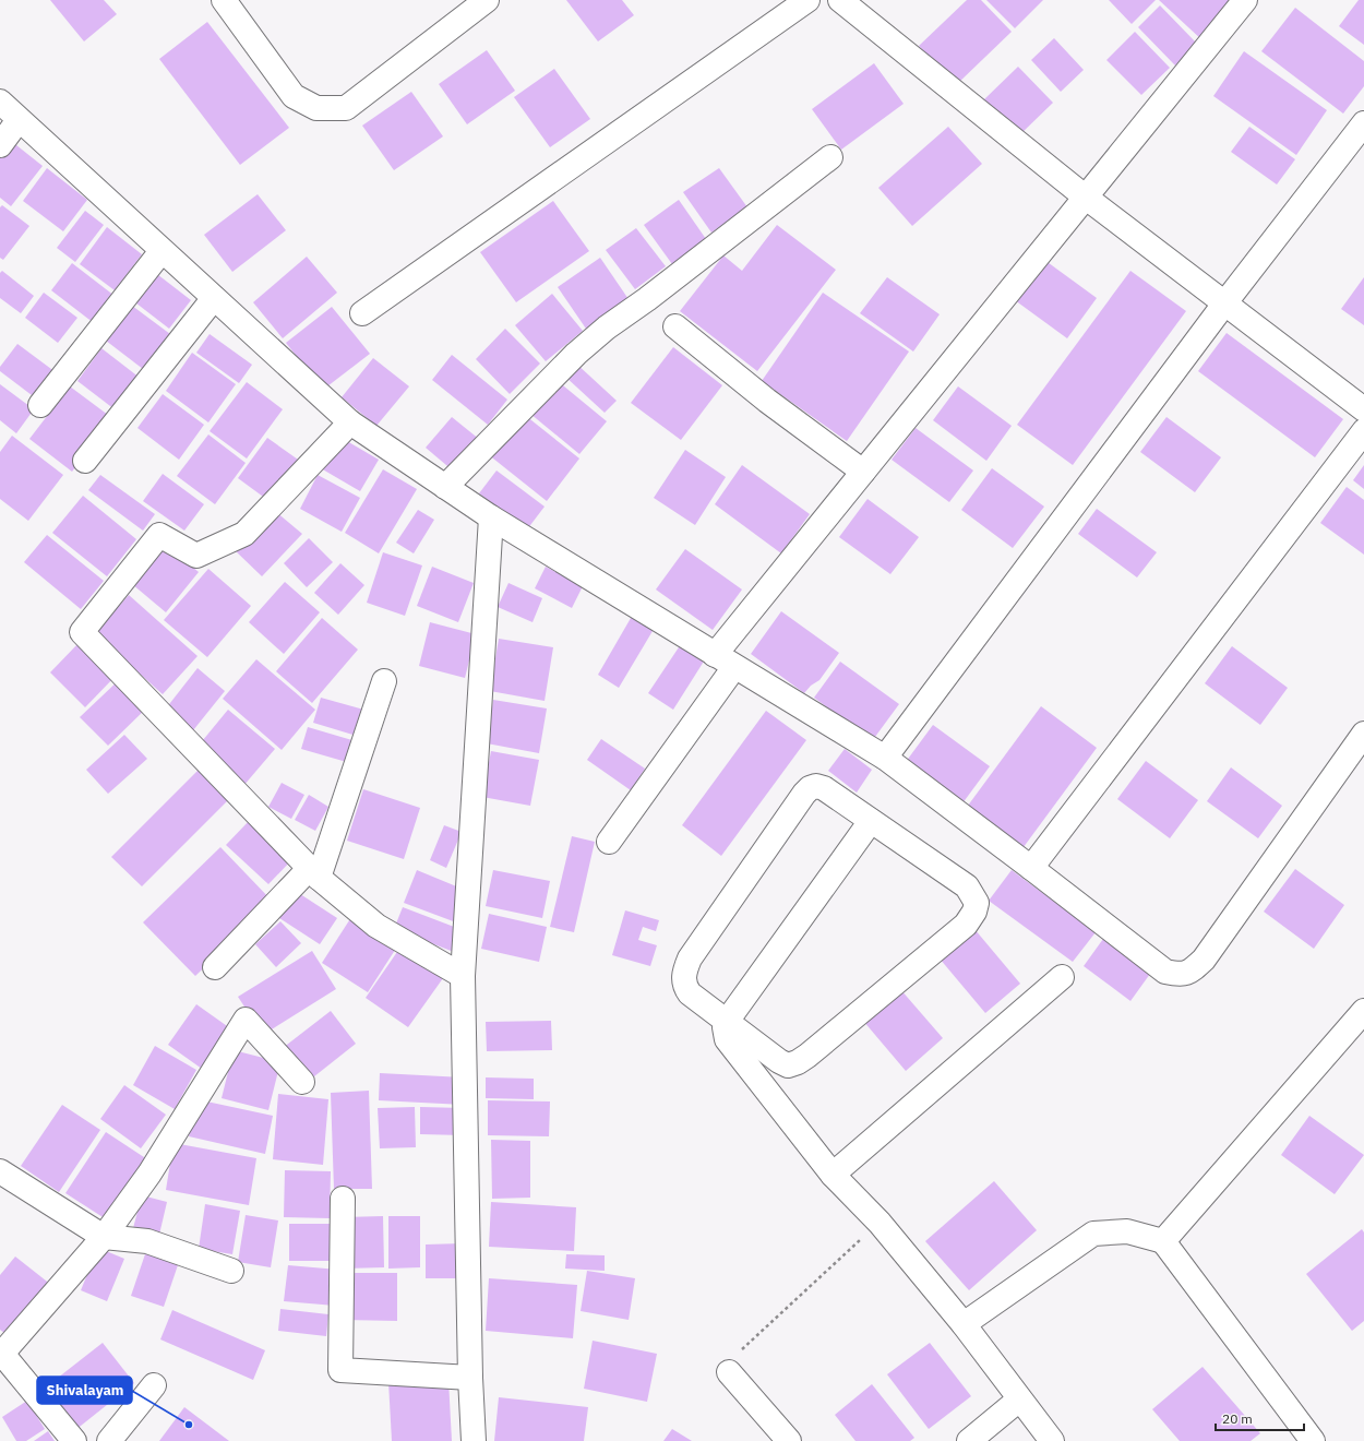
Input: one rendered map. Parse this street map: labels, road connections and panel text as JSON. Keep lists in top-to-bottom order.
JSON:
{
  "places": ["Shivalayam"],
  "scale_bar": "20 m"
}
